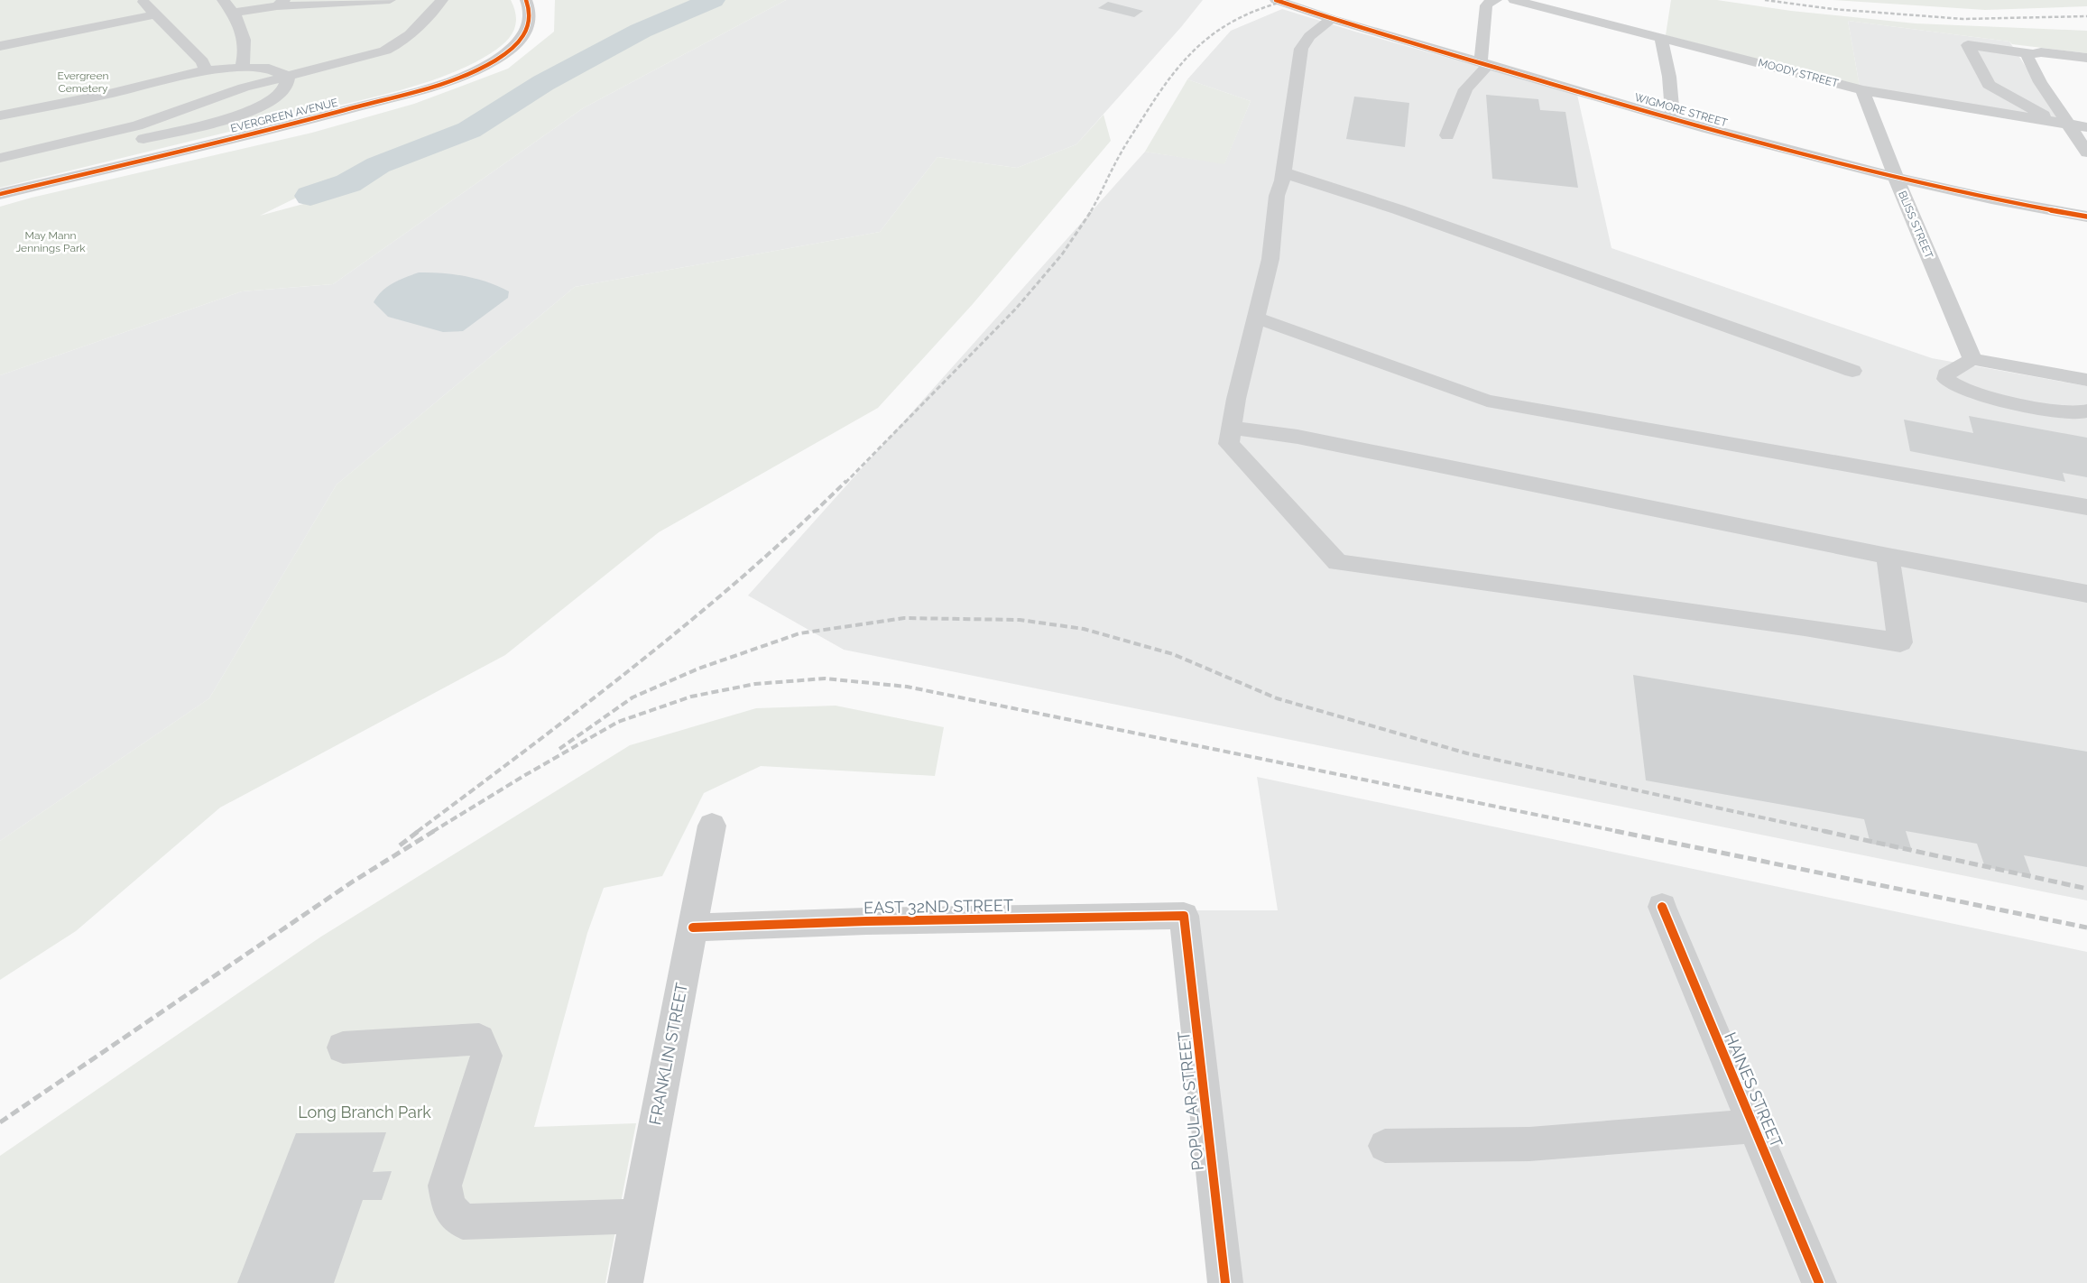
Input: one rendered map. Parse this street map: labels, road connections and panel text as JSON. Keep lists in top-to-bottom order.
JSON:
{
  "streets": {
    "street": [
      "MOODY STREET",
      "WIGMORE STREET",
      "EVERGREEN AVENUE",
      "BLISS STREET",
      "EAST 32ND STREET",
      "FRANKLIN STREET",
      "HAINES STREET",
      "POPULAR STREET"
    ]
  },
  "crossings": [
    ["MOODY STREET", "BLISS STREET"],
    ["WIGMORE STREET", "BLISS STREET"],
    ["EAST 32ND STREET", "FRANKLIN STREET"],
    ["EAST 32ND STREET", "POPULAR STREET"]
  ],
  "parks": ["Evergreen Cemetery", "May Mann Jennings Park", "Long Branch Park"]
}
